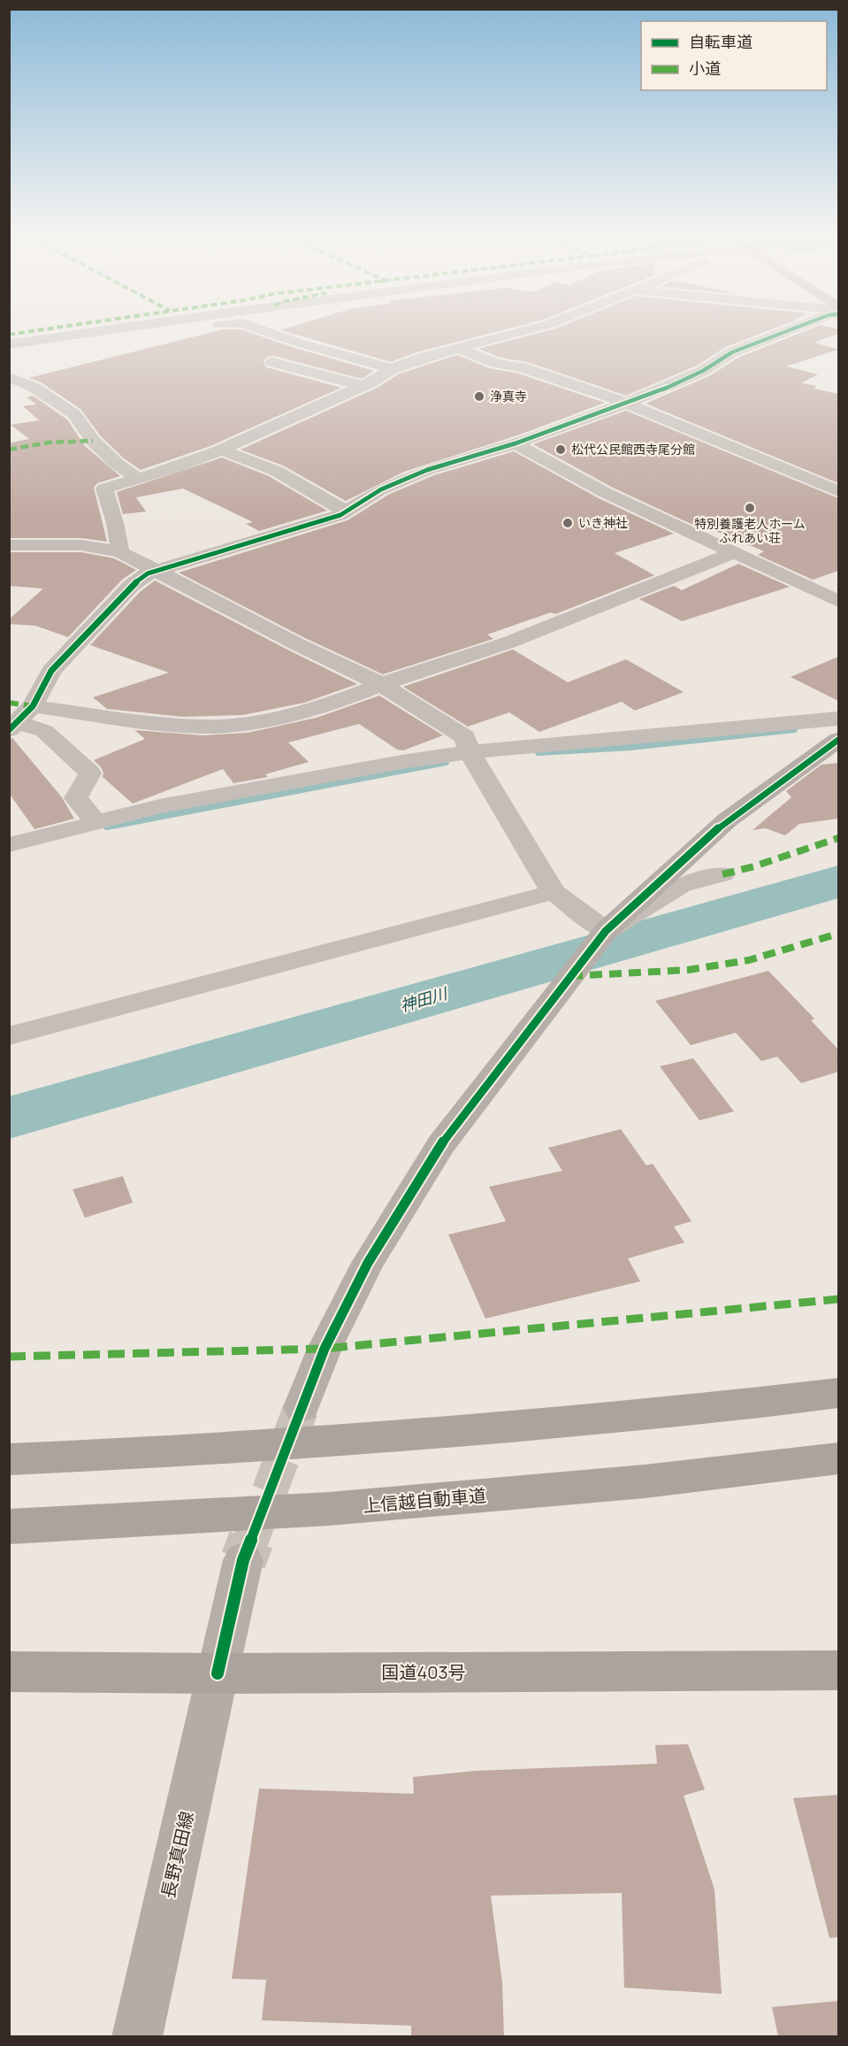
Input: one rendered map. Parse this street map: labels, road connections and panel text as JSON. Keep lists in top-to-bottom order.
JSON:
{
  "streets": {
    "highway": ["上信越自動車道", "国道403号"],
    "main road": ["長野真田線"]
  },
  "crossings": [
    ["国道403号", "長野真田線"]
  ],
  "water": ["神田川"],
  "places": [
    "浄真寺",
    "松代公民館西寺尾分館",
    "特別養護老人ホーム ふれあい荘",
    "いき神社"
  ],
  "legend": ["自転車道", "小道"]
}
